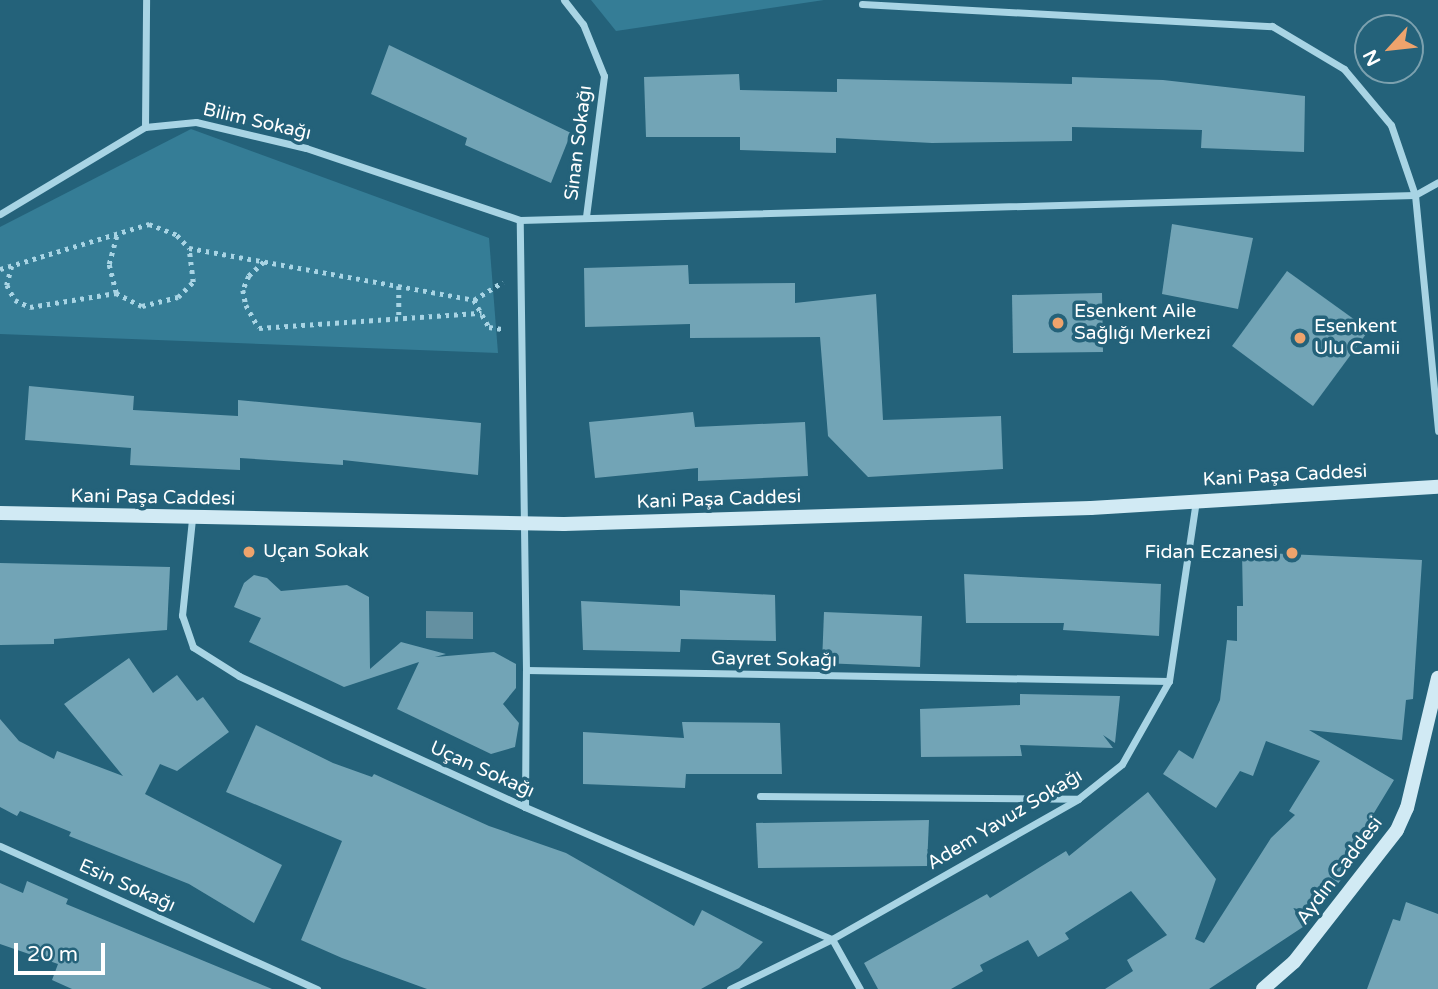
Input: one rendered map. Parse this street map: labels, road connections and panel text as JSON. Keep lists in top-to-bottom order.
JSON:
{
  "streets": {
    "street": [
      "Bilim Sokağı",
      "Sinan Sokağı",
      "Kani Paşa Caddesi",
      "Gayret Sokağı",
      "Uçan Sokağı",
      "Adem Yavuz Sokağı",
      "Aydın Caddesi",
      "Esin Sokağı"
    ]
  },
  "crossings": [
    ["Kani Paşa Caddesi", "Uçan Sokağı"],
    ["Kani Paşa Caddesi", "Adem Yavuz Sokağı"],
    ["Gayret Sokağı", "Adem Yavuz Sokağı"],
    ["Uçan Sokağı", "Adem Yavuz Sokağı"]
  ],
  "places": [
    "Esenkent Aile Sağlığı Merkezi",
    "Esenkent Ulu Camii",
    "Uçan Sokak",
    "Fidan Eczanesi"
  ],
  "scale_bar": "20 m",
  "north": "bottom left"
}
